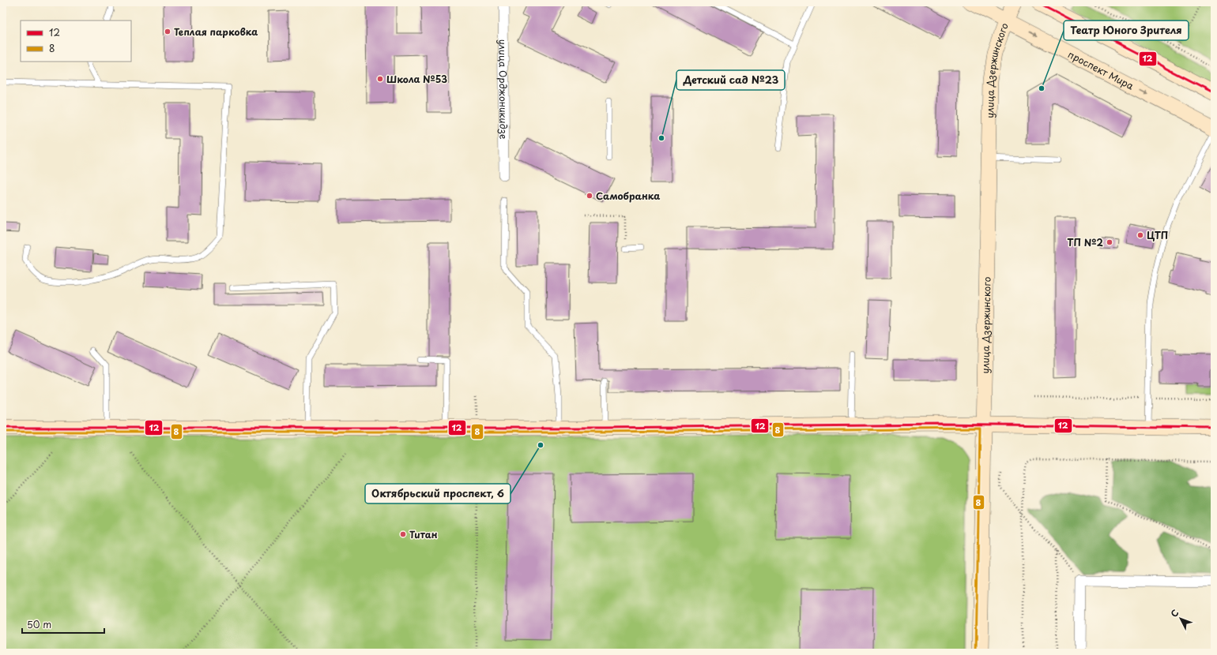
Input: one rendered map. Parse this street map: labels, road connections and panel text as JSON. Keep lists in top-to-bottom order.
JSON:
{
  "streets": {
    "street": ["проспект Мира", "улица Дзержинского", "улица Орджоникидзе"]
  },
  "crossings": [
    ["проспект Мира", "улица Дзержинского"]
  ],
  "places": [
    "Теплая парковка",
    "Школа №53",
    "Театр Юного Зрителя",
    "Детский сад №23",
    "Самобранка",
    "ЦТП",
    "ТП №2",
    "Октябрьский проспект, 6",
    "Титан"
  ],
  "lines": ["transit line 12", "transit line 8"],
  "legend": ["12", "8"],
  "scale_bar": "50 m",
  "north": "top left"
}
